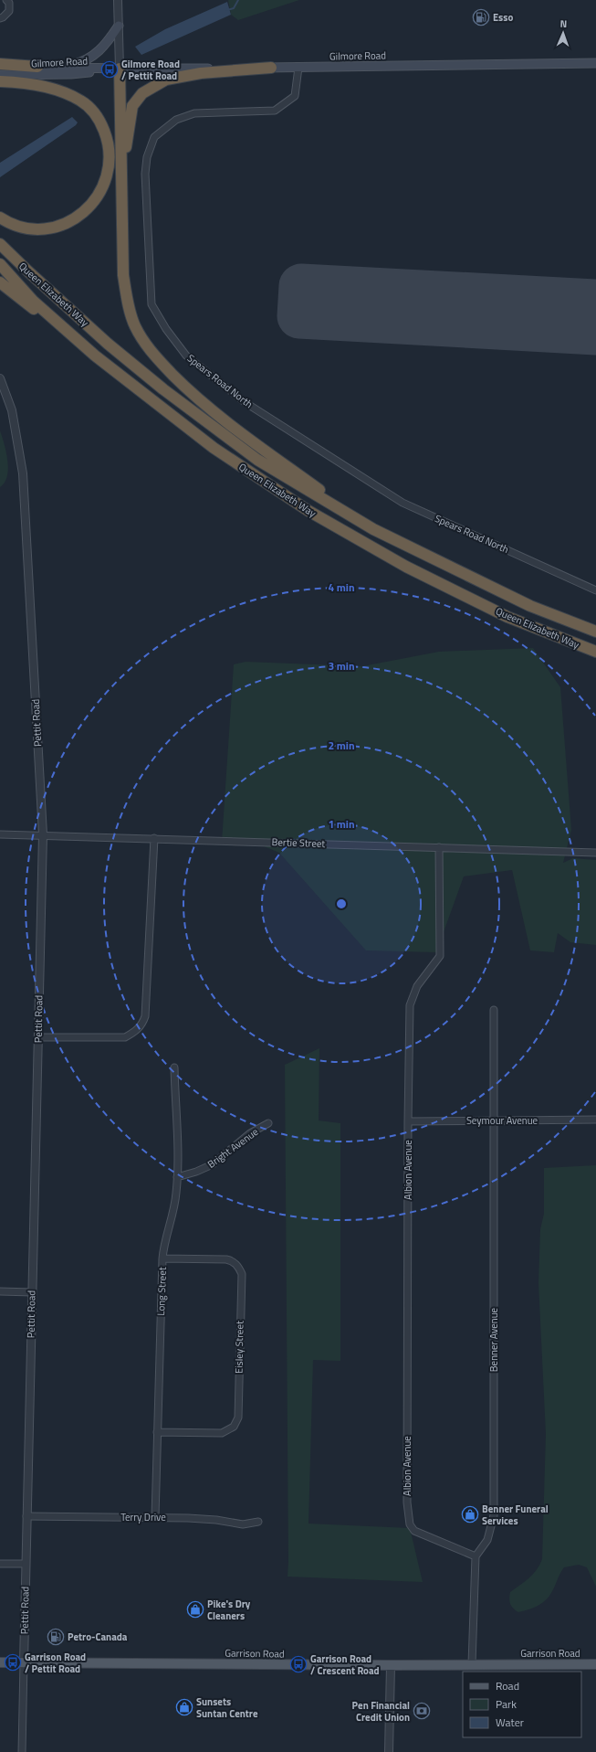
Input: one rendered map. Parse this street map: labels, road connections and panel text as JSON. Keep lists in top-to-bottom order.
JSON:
{
  "streets": {
    "highway": ["Queen Elizabeth Way"],
    "main road": ["Gilmore Road", "Garrison Road"],
    "street": [
      "Spears Road North",
      "Pettit Road",
      "Bertie Street",
      "Seymour Avenue",
      "Bright Avenue",
      "Albion Avenue",
      "Long Street",
      "Benner Avenue",
      "Eisley Street",
      "Terry Drive"
    ]
  },
  "crossings": [
    ["Gilmore Road", "Spears Road North"],
    ["Pettit Road", "Bertie Street"],
    ["Pettit Road", "Terry Drive"],
    ["Pettit Road", "Garrison Road"],
    ["Bertie Street", "Albion Avenue"],
    ["Seymour Avenue", "Albion Avenue"],
    ["Seymour Avenue", "Benner Avenue"],
    ["Bright Avenue", "Long Street"],
    ["Albion Avenue", "Benner Avenue"],
    ["Long Street", "Eisley Street"],
    ["Long Street", "Terry Drive"]
  ],
  "places": {
    "fuel station": ["Esso", "Petro-Canada"],
    "bus stop": ["Gilmore Road / Pettit Road", "Garrison Road / Pettit Road", "Garrison Road / Crescent Road"],
    "shop": ["Benner Funeral Services", "Pike's Dry Cleaners", "Sunsets Suntan Centre"],
    "bank": ["Pen Financial Credit Union"]
  },
  "legend": ["Road", "Park", "Water"],
  "north": "top",
  "rings": [
    "4 min",
    "3 min",
    "2 min",
    "1 min"
  ]
}
